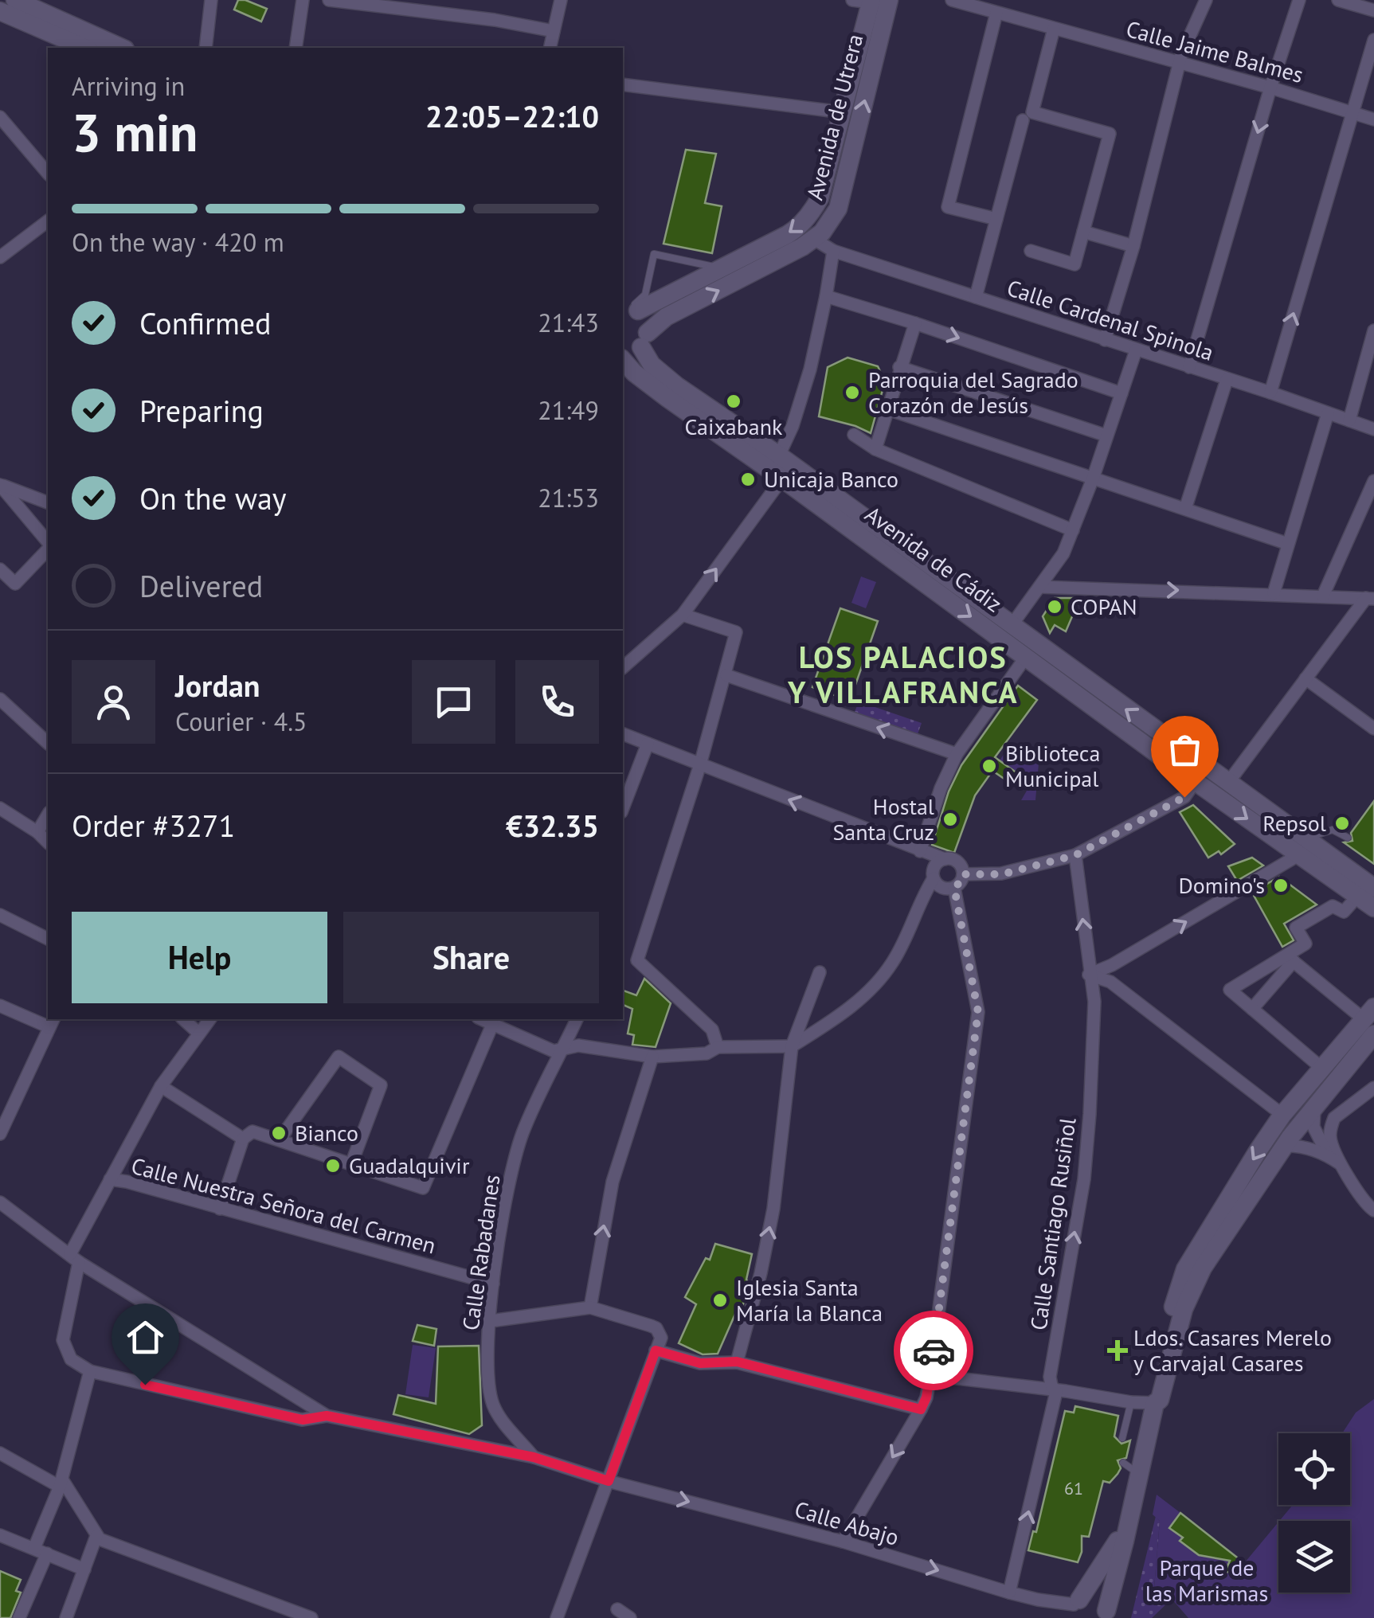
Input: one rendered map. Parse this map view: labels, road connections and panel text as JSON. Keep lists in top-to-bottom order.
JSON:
{
  "streets": {
    "main road": ["Avenida de Utrera", "Avenida de Cádiz"],
    "street": [
      "Calle Jaime Balmes",
      "Calle Cardenal Spinola",
      "Calle Nuestra Señora del Carmen",
      "Calle Santiago Rusiñol",
      "Calle Rabadanes",
      "Calle Abajo"
    ]
  },
  "crossings": [
    ["Avenida de Utrera", "Calle Cardenal Spinola"],
    ["Avenida de Utrera", "Avenida de Cádiz"],
    ["Calle Nuestra Señora del Carmen", "Calle Rabadanes"],
    ["Calle Santiago Rusiñol", "Calle Abajo"],
    ["Calle Rabadanes", "Calle Abajo"]
  ],
  "one_way": ["Calle Santiago Rusiñol", "Calle Abajo"],
  "districts": ["LOS PALACIOS Y VILLAFRANCA"],
  "parks": ["Parque de las Marismas"],
  "places": {
    "other": [
      "Parroquia del Sagrado Corazón de Jesús",
      "Caixabank",
      "Unicaja Banco",
      "COPAN",
      "Biblioteca Municipal",
      "Hostal Santa Cruz",
      "Repsol",
      "Domino's",
      "Bianco",
      "Guadalquivir",
      "Iglesia Santa María la Blanca"
    ],
    "health": ["Ldos. Casares Merelo y Carvajal Casares"]
  },
  "house_numbers": ["61"],
  "page": {
    "heading": ["3 min", "Arriving in", "22:05–22:10"],
    "panel": [
      "Jordan",
      "Courier · 4.5",
      "Order #3271",
      "€32.35"
    ],
    "bar": "On the way · 420 m",
    "list": [
      ["Confirmed", "21:43"],
      ["Preparing", "21:49"],
      ["On the way", "21:53"],
      "Delivered"
    ],
    "buttons": ["Help", "Share"]
  }
}
